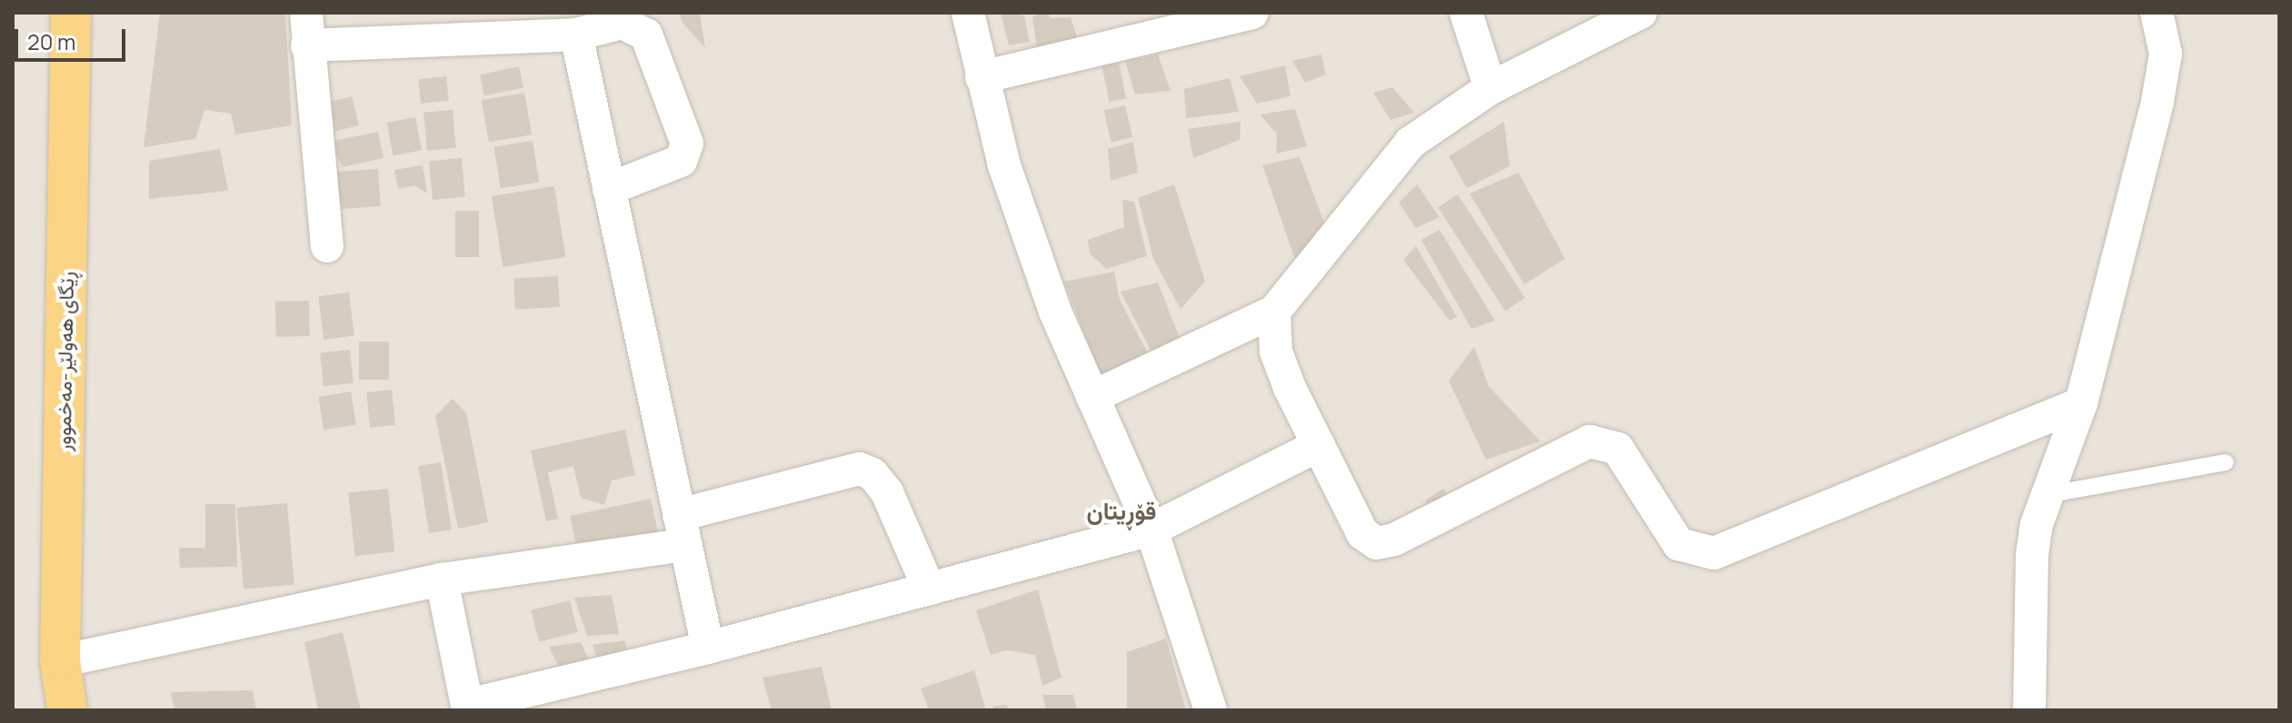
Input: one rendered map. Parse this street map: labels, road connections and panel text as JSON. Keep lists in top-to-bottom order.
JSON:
{
  "streets": {
    "highway": ["ڕێگای هەولێر-مەخموور"]
  },
  "districts": ["قۆڕیتان"],
  "scale_bar": "20 m"
}
